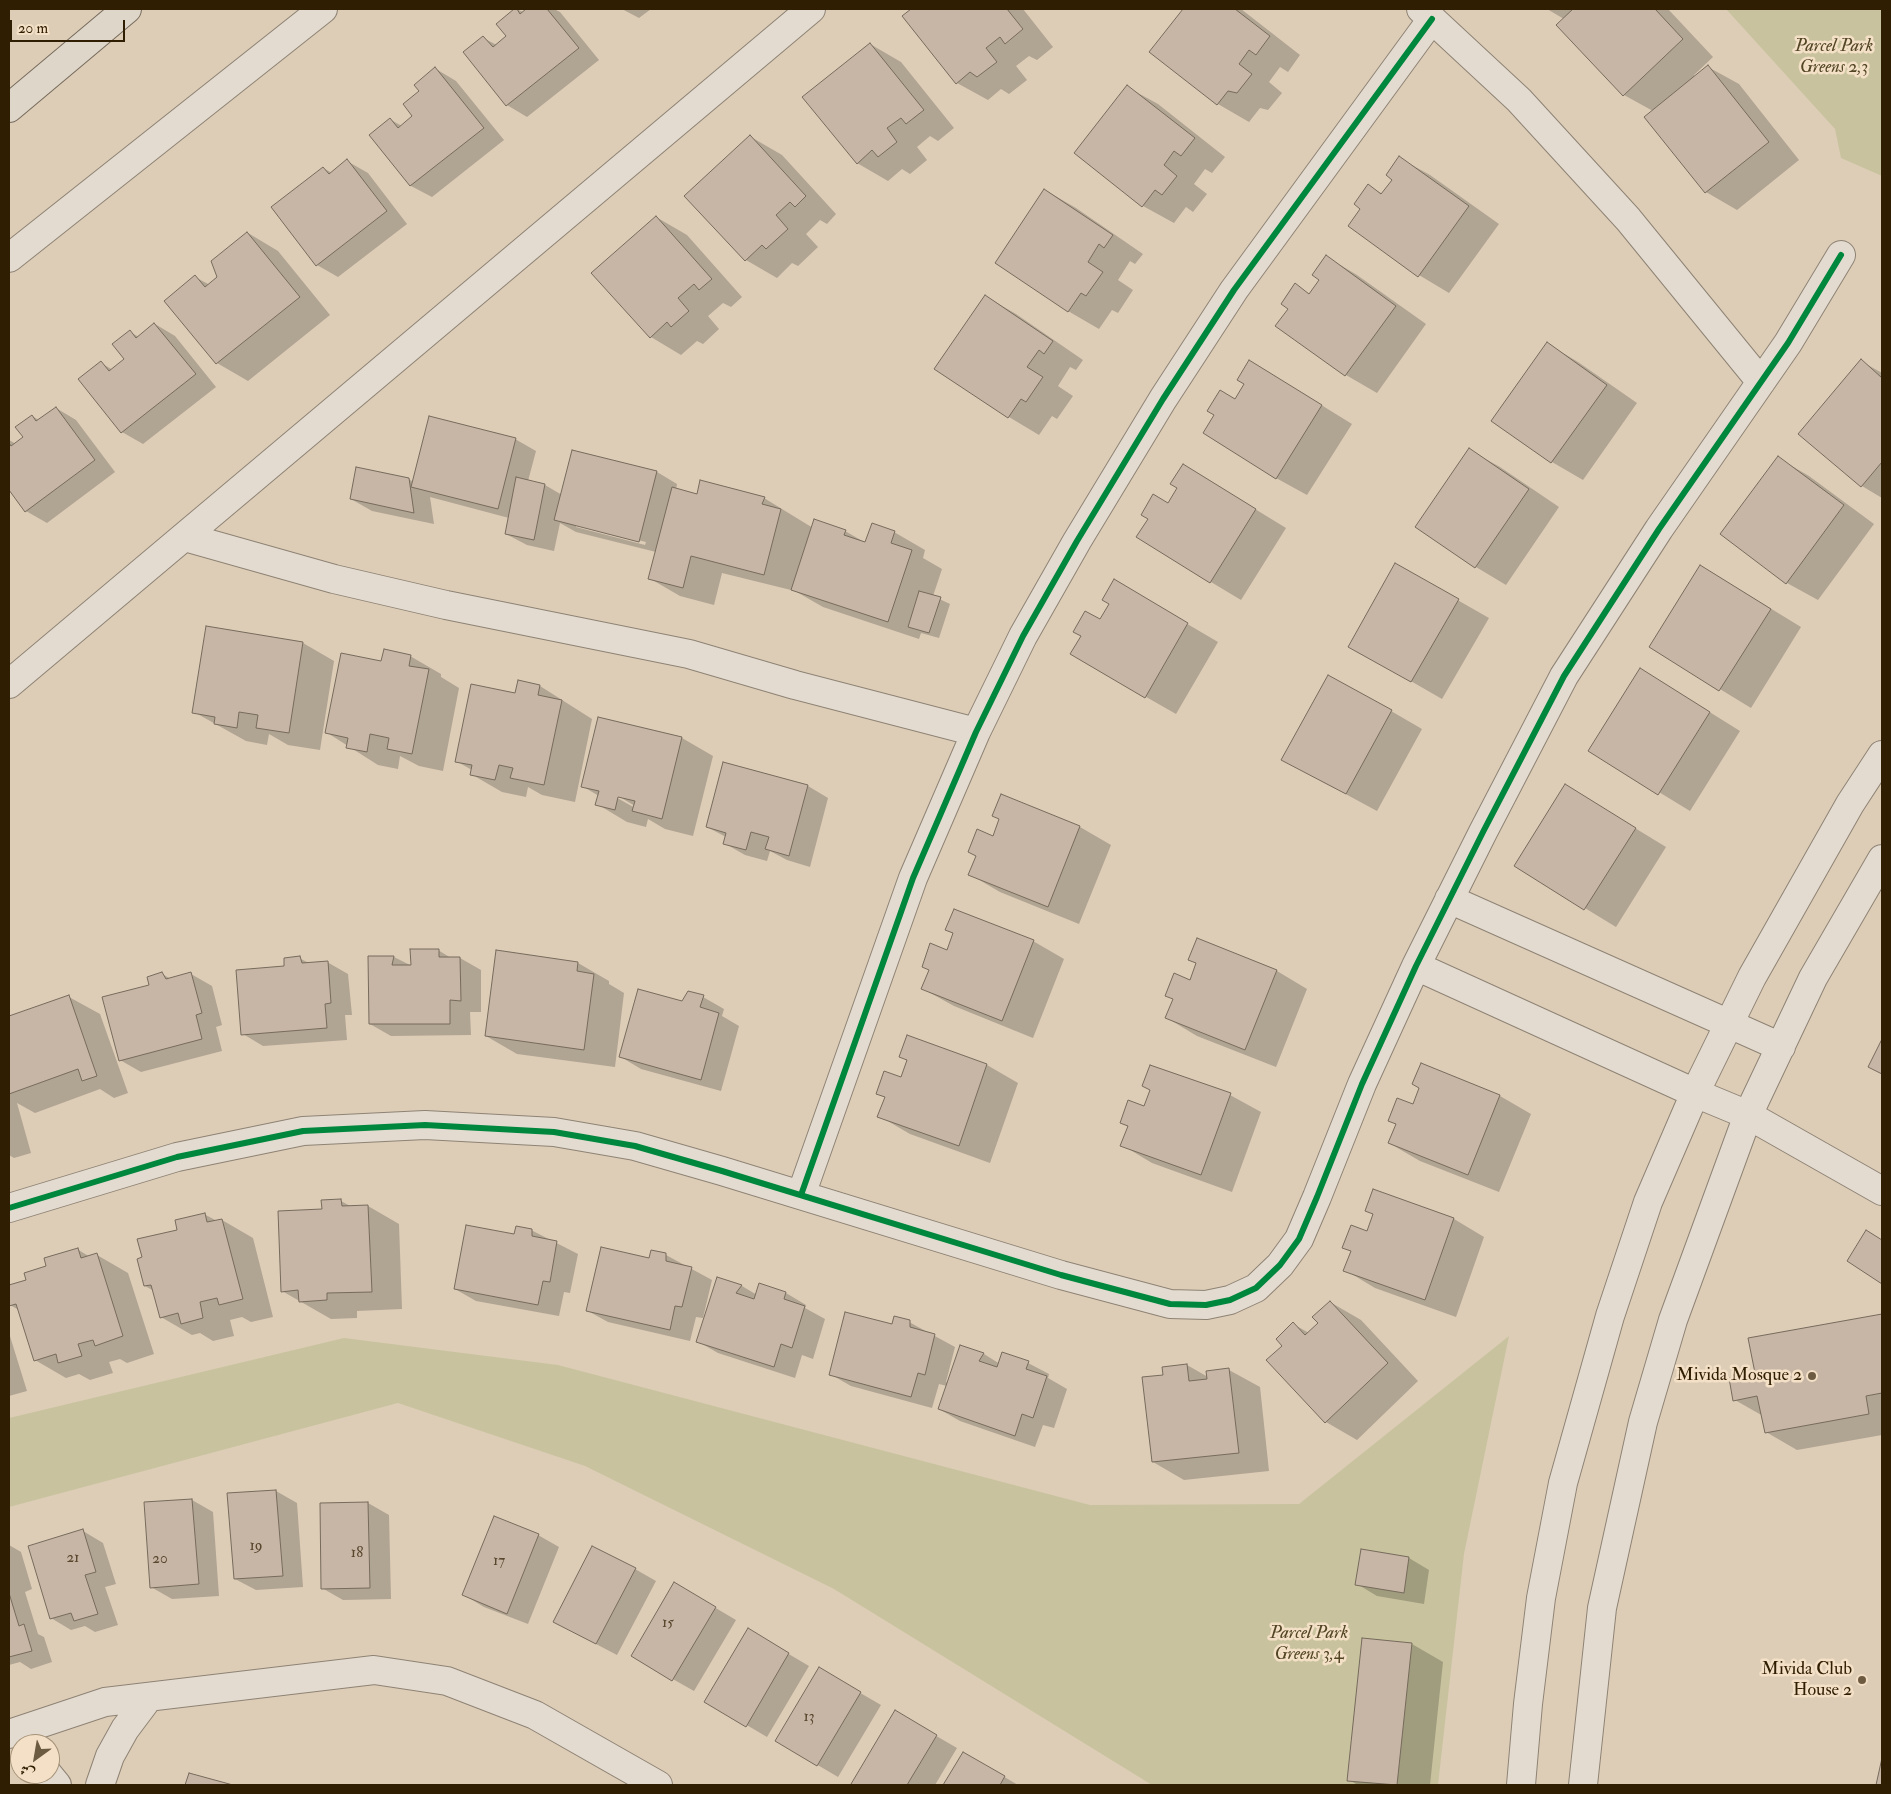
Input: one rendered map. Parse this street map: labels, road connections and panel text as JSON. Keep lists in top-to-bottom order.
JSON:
{
  "parks": ["Parcel Park Greens 2,3", "Parcel Park Greens 3,4"],
  "places": ["Mivida Mosque 2", "Mivida Club House 2"],
  "house_numbers": [
    "19",
    "18",
    "21",
    "20",
    "17",
    "15",
    "13"
  ],
  "scale_bar": "20 m",
  "north": "bottom left"
}
